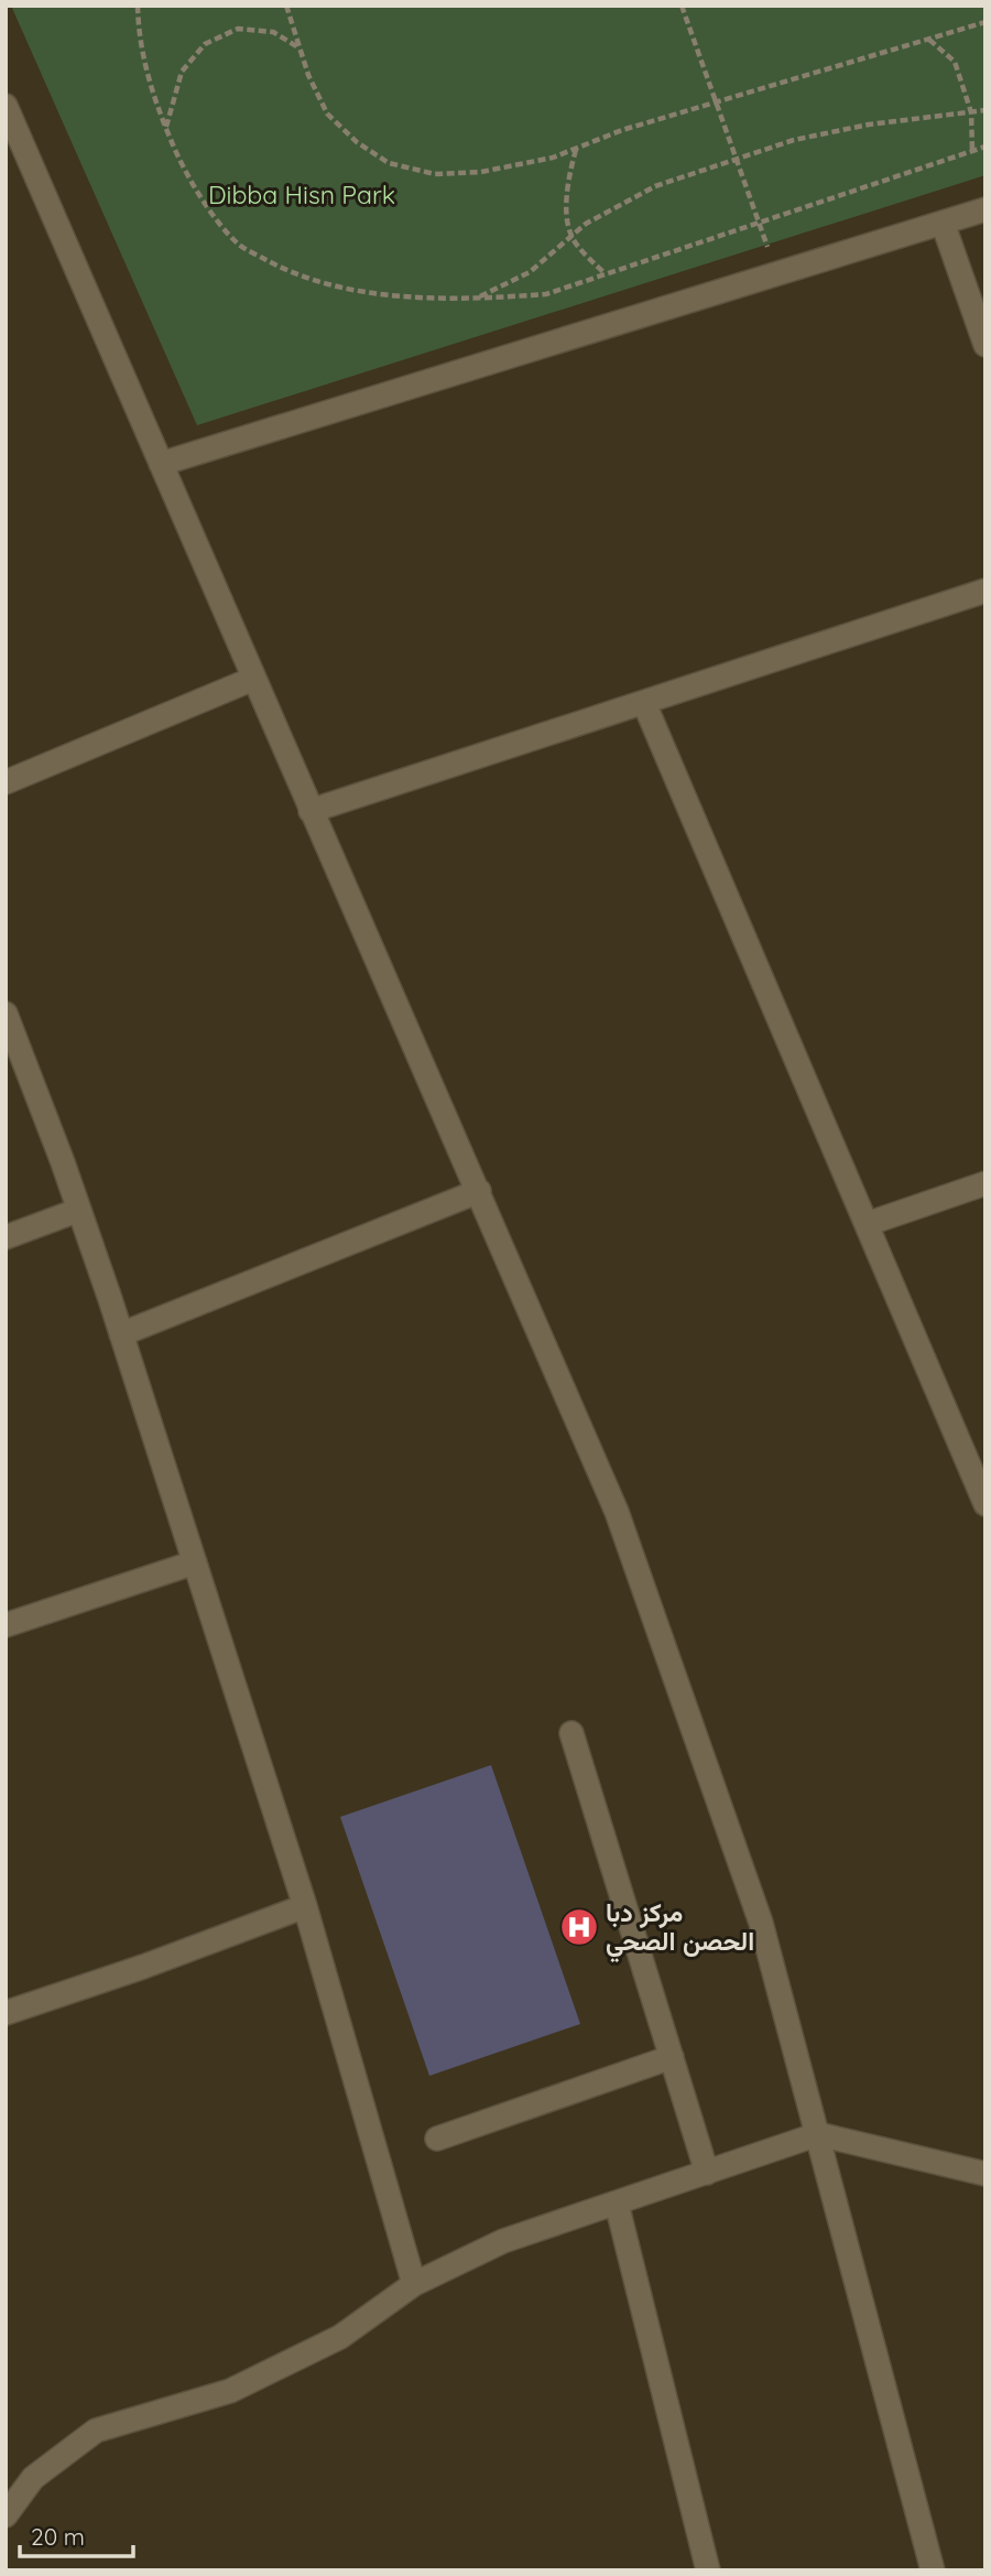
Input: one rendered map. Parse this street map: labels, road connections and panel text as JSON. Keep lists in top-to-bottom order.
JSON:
{
  "parks": ["Dibba Hisn Park"],
  "places": {
    "hospital": ["مركز دبا الحصن الصحي"]
  },
  "scale_bar": "20 m"
}
